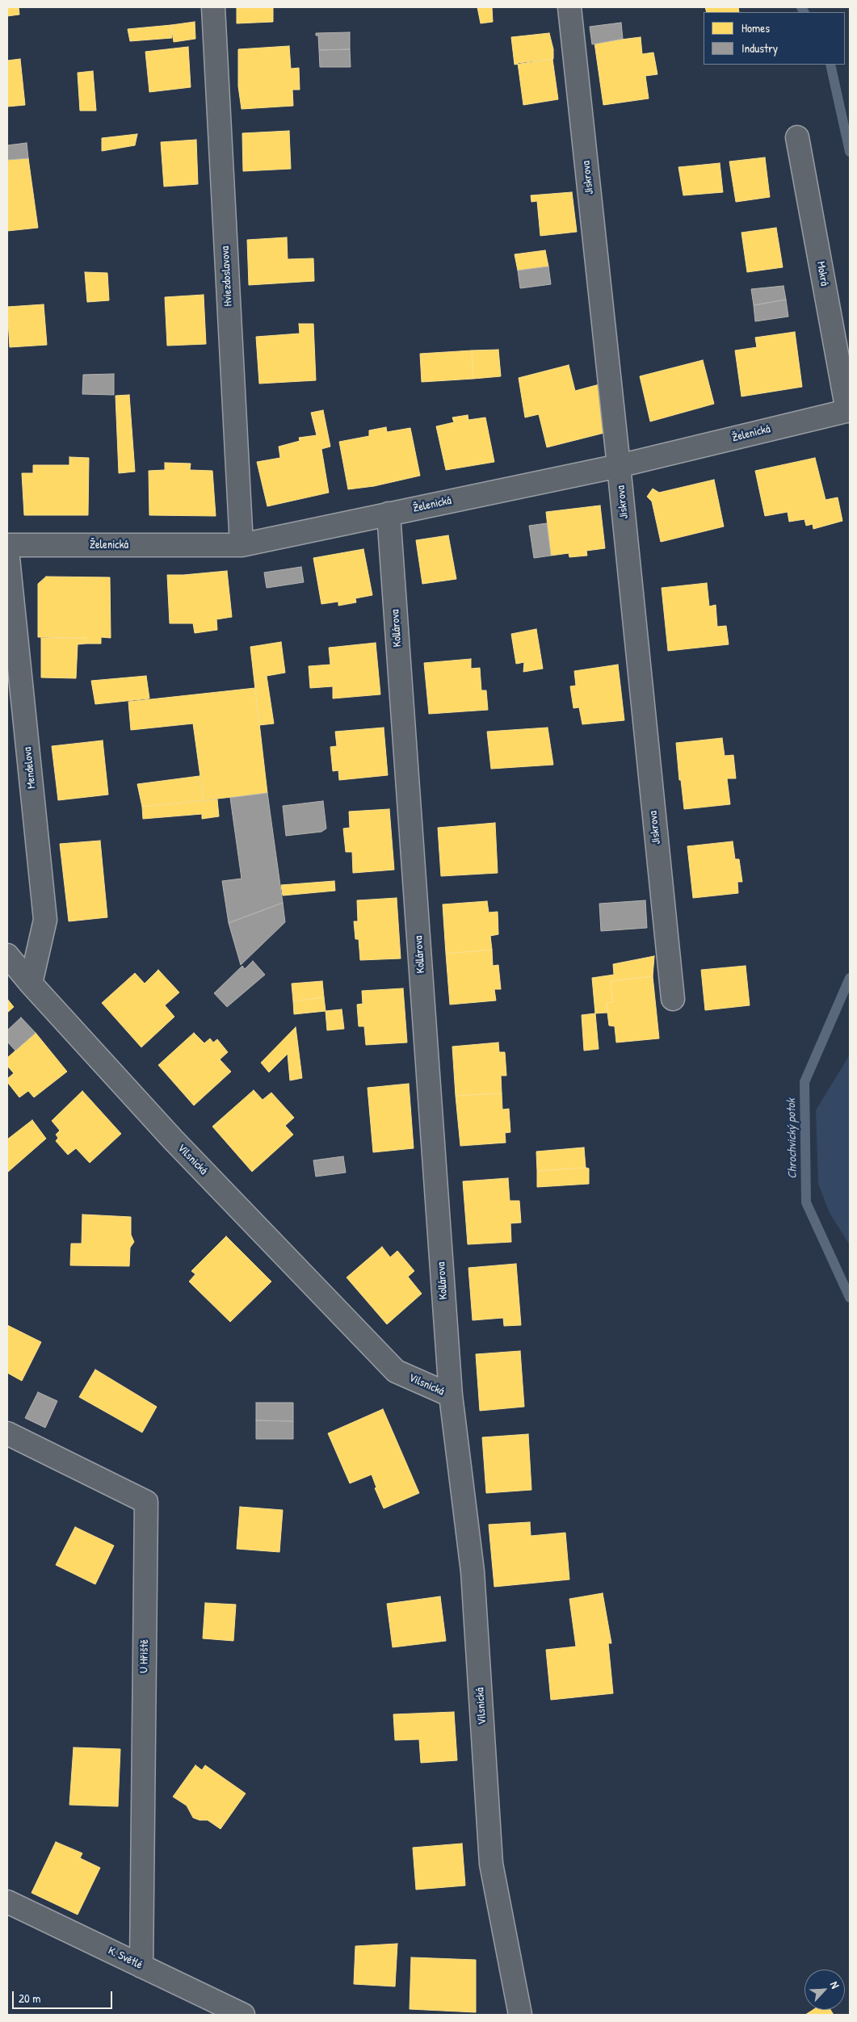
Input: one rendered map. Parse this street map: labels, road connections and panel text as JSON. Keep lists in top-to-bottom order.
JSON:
{
  "streets": {
    "street": [
      "Jiskrova",
      "Mokrá",
      "Hviezdoslavova",
      "Želenická",
      "Kollárova",
      "Mendelova",
      "Vilsnická",
      "U Hřiště",
      "K. Světlé"
    ]
  },
  "crossings": [
    ["Jiskrova", "Želenická"],
    ["Mokrá", "Želenická"],
    ["Hviezdoslavova", "Želenická"],
    ["Želenická", "Kollárova"],
    ["Kollárova", "Vilsnická"],
    ["Mendelova", "Vilsnická"],
    ["U Hřiště", "K. Světlé"]
  ],
  "water": ["Chrochvický potok"],
  "legend": ["Homes", "Industry"],
  "scale_bar": "20 m",
  "north": "top right"
}
